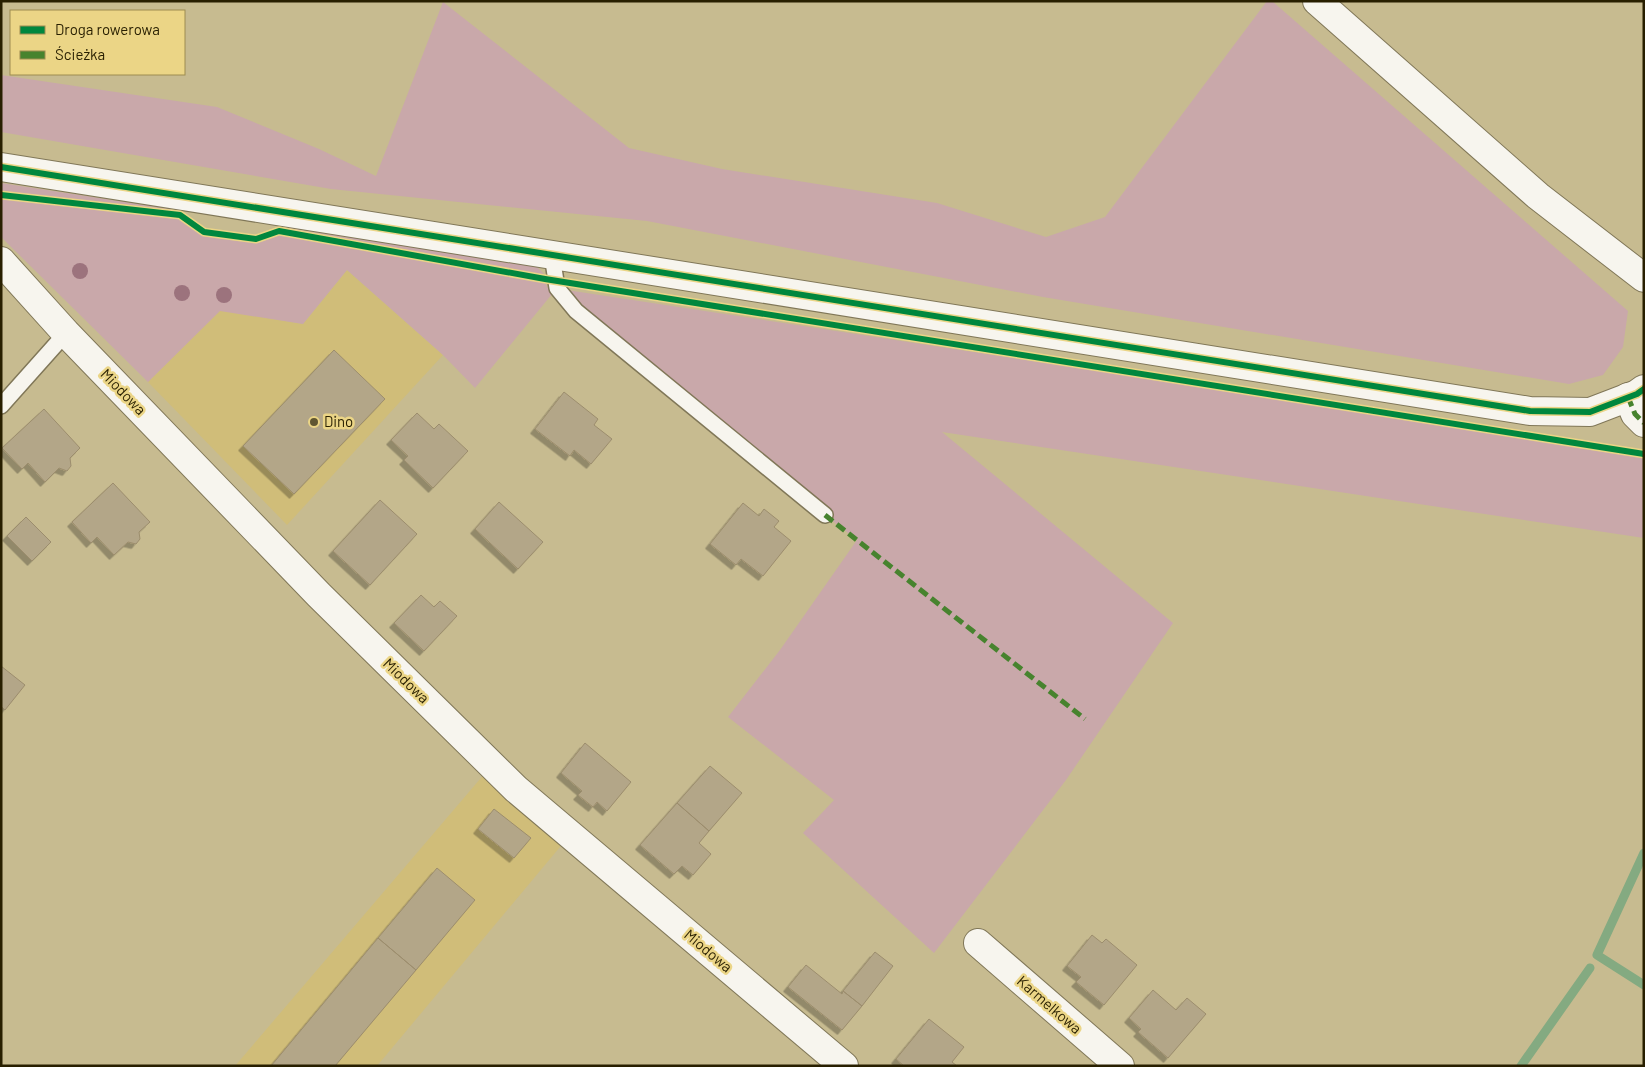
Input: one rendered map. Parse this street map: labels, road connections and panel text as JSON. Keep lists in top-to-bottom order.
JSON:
{
  "streets": {
    "street": ["Miodowa", "Karmelkowa"]
  },
  "places": ["Dino"],
  "legend": ["Droga rowerowa", "Ścieżka"]
}
